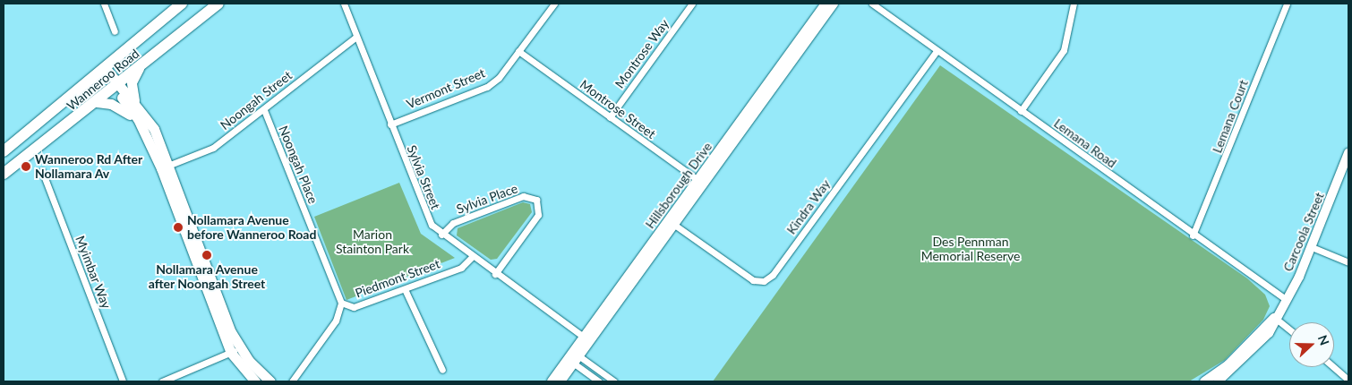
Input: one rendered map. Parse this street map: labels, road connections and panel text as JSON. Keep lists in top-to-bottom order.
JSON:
{
  "streets": {
    "highway": ["Wanneroo Road"],
    "street": [
      "Montrose Way",
      "Vermont Street",
      "Noongah Street",
      "Montrose Street",
      "Lemana Court",
      "Lemana Road",
      "Noongah Place",
      "Sylvia Street",
      "Hillsborough Drive",
      "Sylvia Place",
      "Kindra Way",
      "Carcoola Street",
      "Myimbar Way",
      "Piedmont Street"
    ]
  },
  "crossings": [
    ["Montrose Way", "Montrose Street"],
    ["Vermont Street", "Montrose Street"],
    ["Vermont Street", "Sylvia Street"],
    ["Noongah Street", "Noongah Place"],
    ["Noongah Street", "Sylvia Street"],
    ["Montrose Street", "Hillsborough Drive"],
    ["Lemana Court", "Lemana Road"],
    ["Lemana Road", "Kindra Way"],
    ["Lemana Road", "Carcoola Street"],
    ["Noongah Place", "Piedmont Street"],
    ["Sylvia Street", "Hillsborough Drive"],
    ["Sylvia Street", "Sylvia Place"],
    ["Sylvia Street", "Piedmont Street"],
    ["Hillsborough Drive", "Kindra Way"]
  ],
  "parks": ["Marion Stainton Park", "Des Pennman Memorial Reserve"],
  "places": ["Wanneroo Rd After Nollamara Av", "Nollamara Avenue before Wanneroo Road", "Nollamara Avenue after Noongah Street"],
  "north": "right"
}
